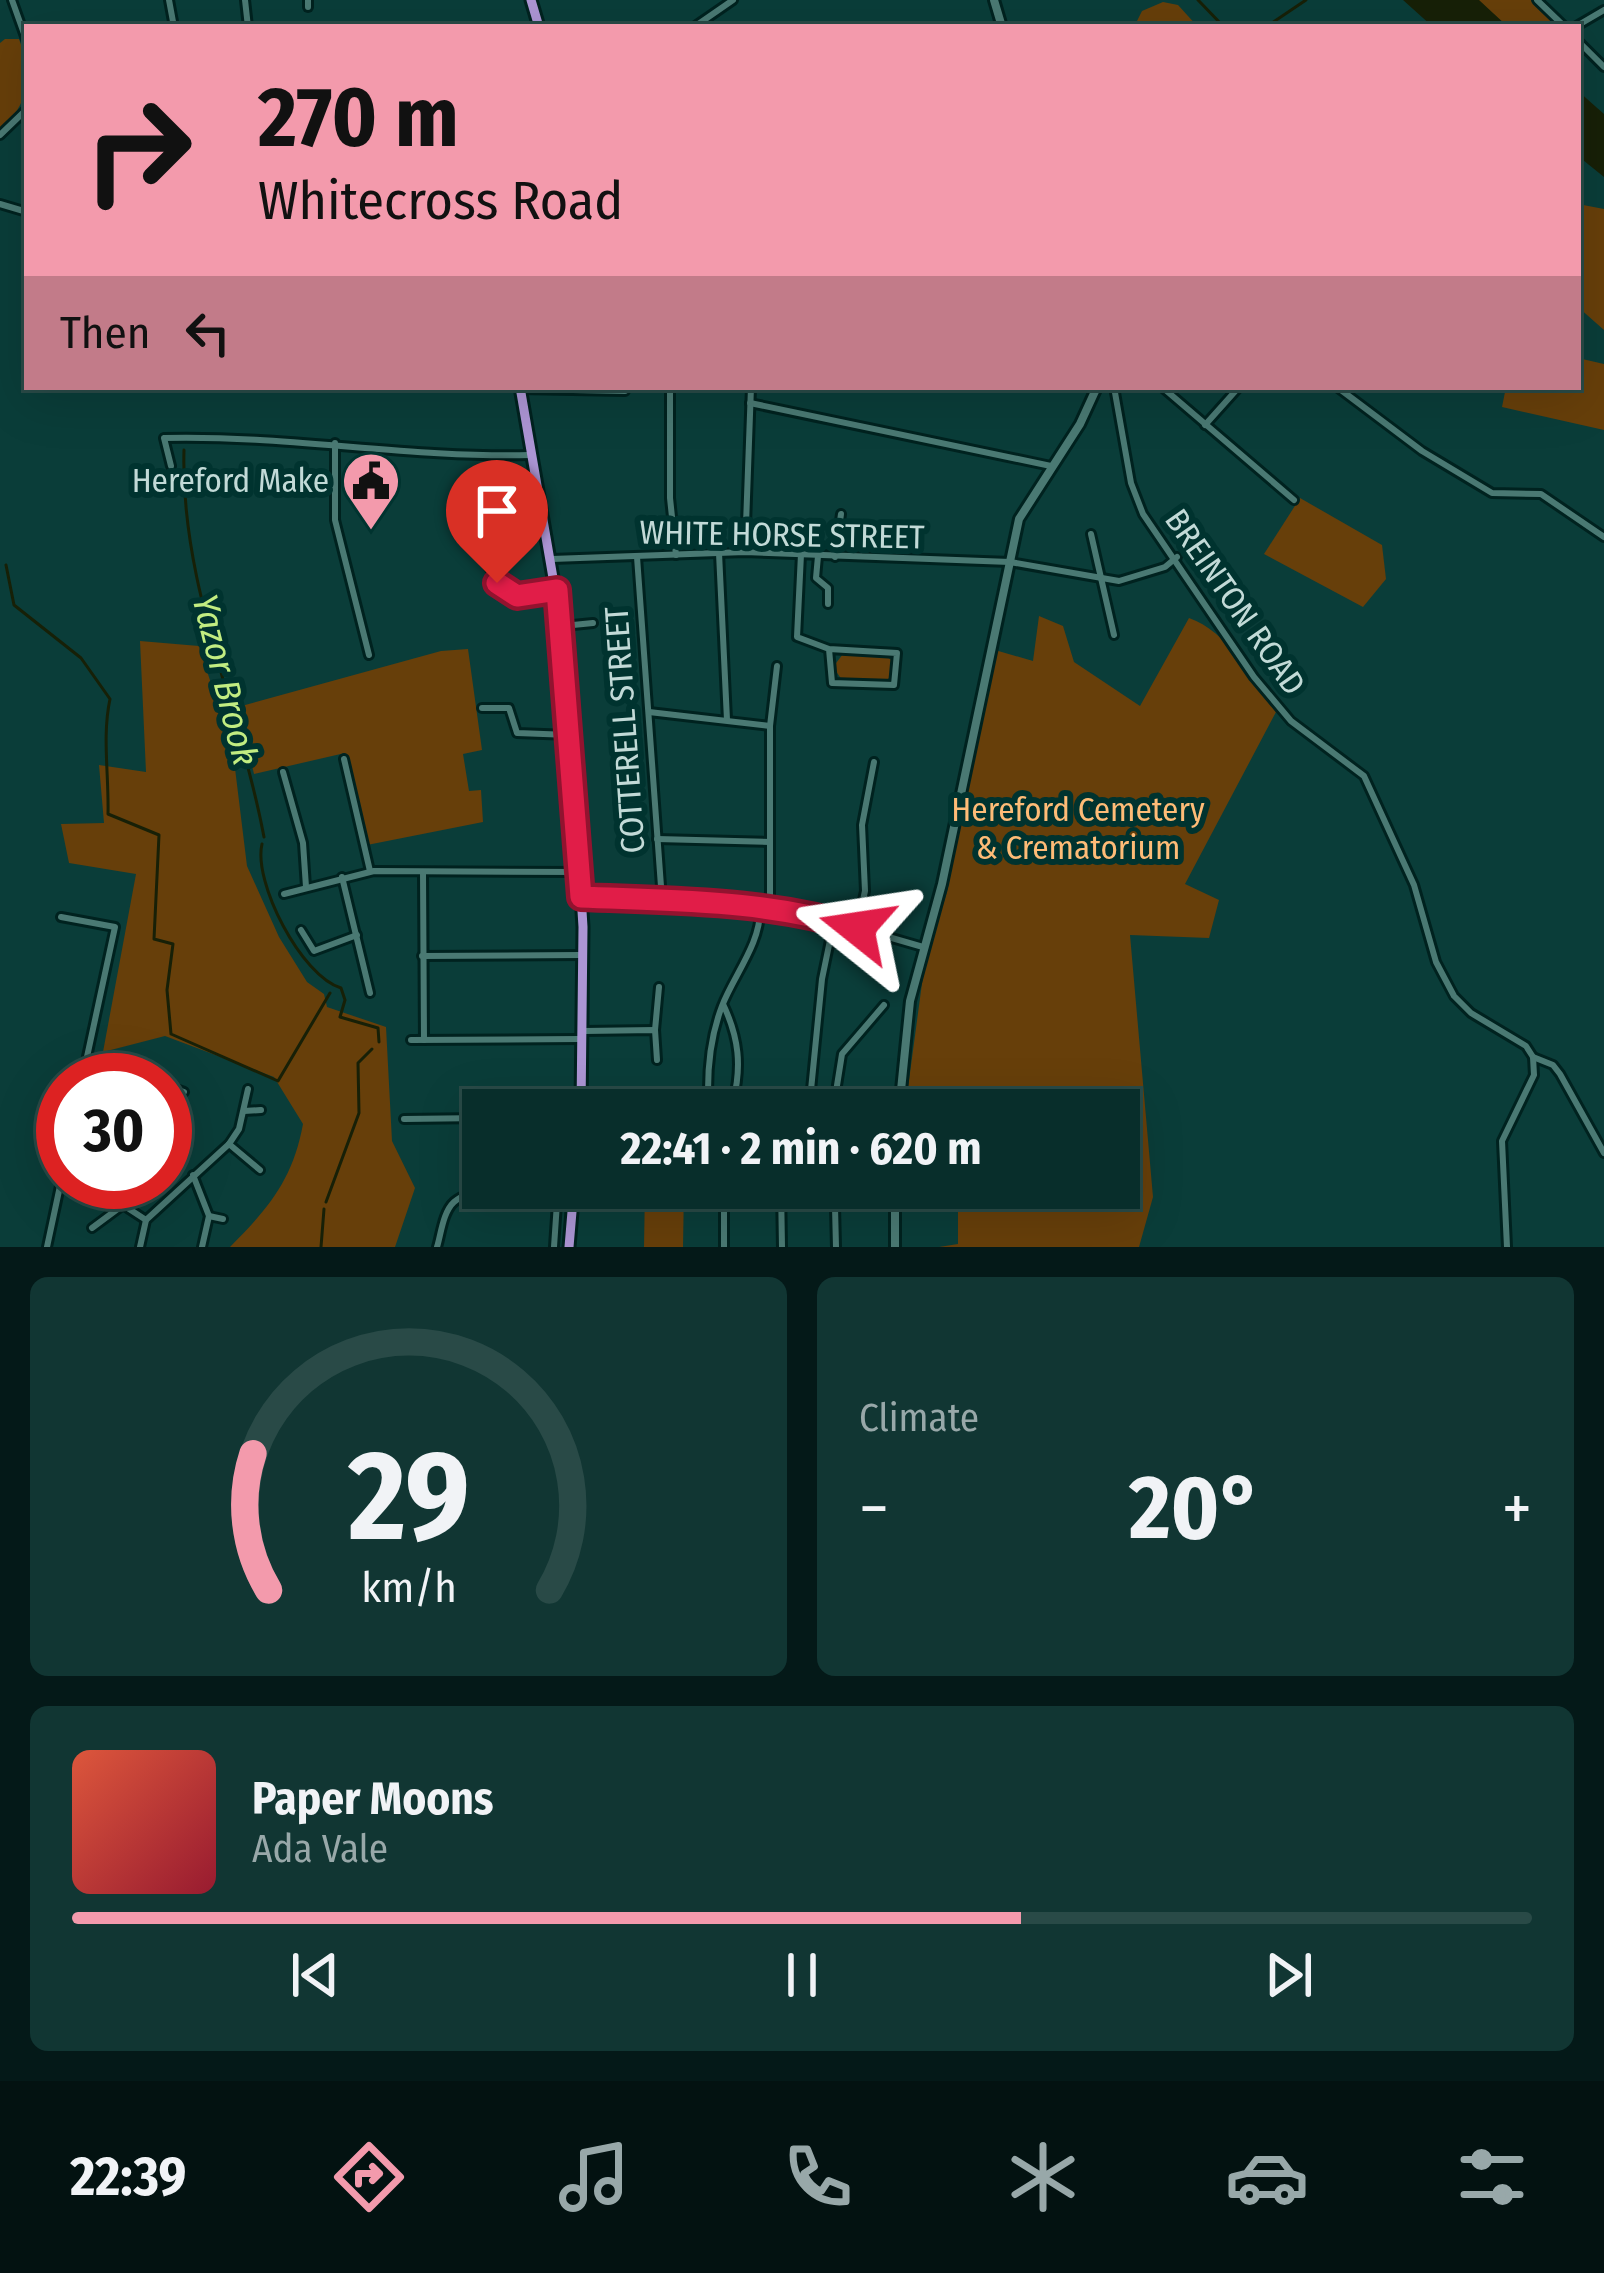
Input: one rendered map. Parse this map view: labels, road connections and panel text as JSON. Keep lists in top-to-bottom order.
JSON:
{
  "streets": {
    "street": ["WHITE HORSE STREET", "BREINTON ROAD", "COTTERELL STREET"]
  },
  "crossings": [
    ["WHITE HORSE STREET", "COTTERELL STREET"]
  ],
  "water": ["Yazor Brook"],
  "parks": ["Hereford Cemetery & Crematorium"],
  "places": {
    "public building": ["Hereford Make"]
  },
  "page": {
    "turn": ["270 m", "Whitecross Road"],
    "then": "Then",
    "limit": "30",
    "trip": "22:41 · 2 min · 620 m",
    "tile": "Climate",
    "heat": ["−", "20°", "+"],
    "song": ["Paper Moons", "Ada Vale"],
    "tabs": "22:39",
    "gauge": ["29", "km/h"]
  }
}
